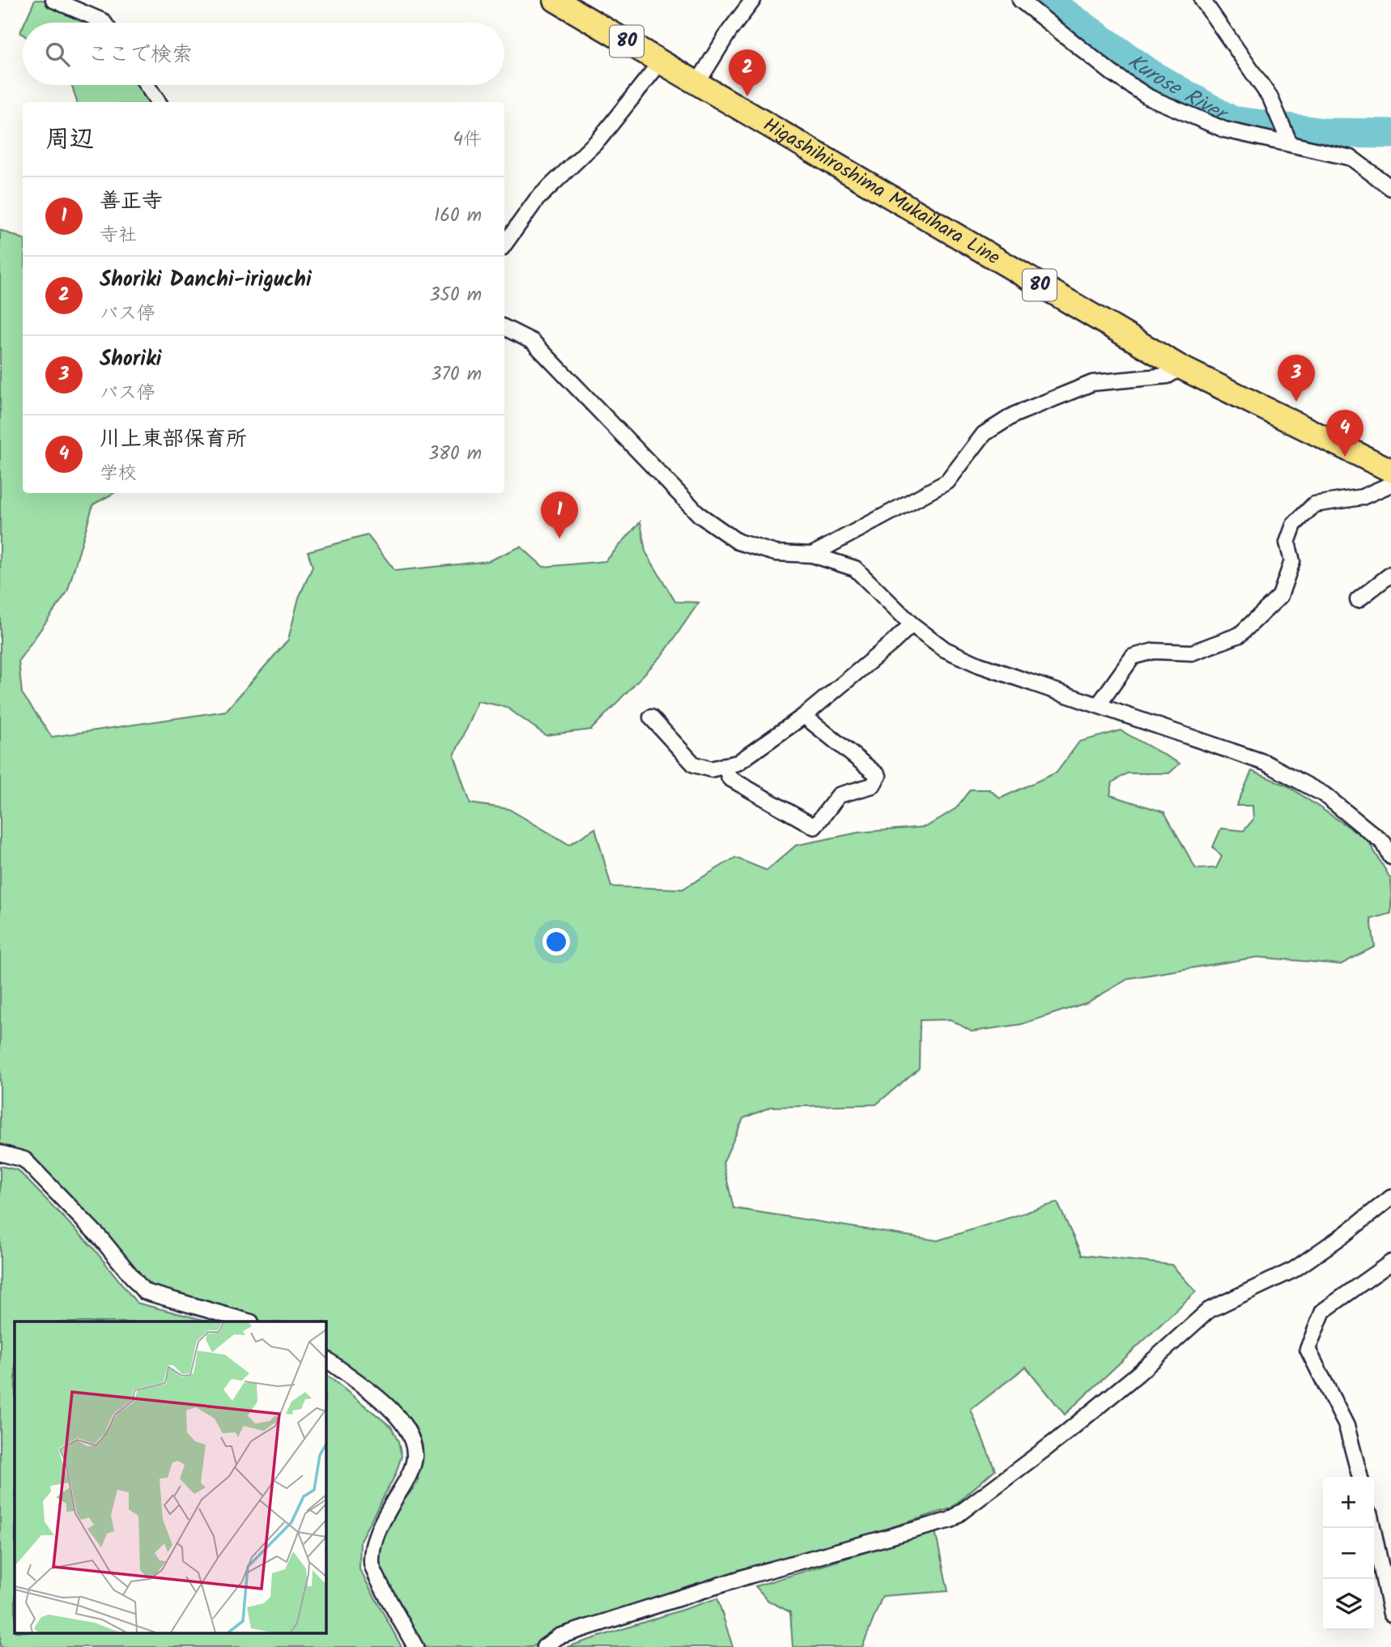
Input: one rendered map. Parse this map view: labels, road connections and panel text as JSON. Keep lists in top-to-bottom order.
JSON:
{
  "streets": {
    "main road": ["80", "Higashihiroshima Mukaihara Line"]
  },
  "water": ["Kurose River"],
  "page": {
    "search": "ここで検索",
    "pins": [
      "2",
      "3",
      "4",
      "1"
    ],
    "heading": ["周辺", "4件"],
    "list": [
      {
        "mark": "1",
        "name": "善正寺",
        "note": "寺社",
        "value": "160 m"
      },
      {
        "mark": "2",
        "name": "Shoriki Danchi-iriguchi",
        "note": "バス停",
        "value": "350 m"
      },
      {
        "mark": "3",
        "name": "Shoriki",
        "note": "バス停",
        "value": "370 m"
      },
      {
        "mark": "4",
        "name": "川上東部保育所",
        "note": "学校",
        "value": "380 m"
      }
    ],
    "map_buttons": ["+", "−"]
  }
}
